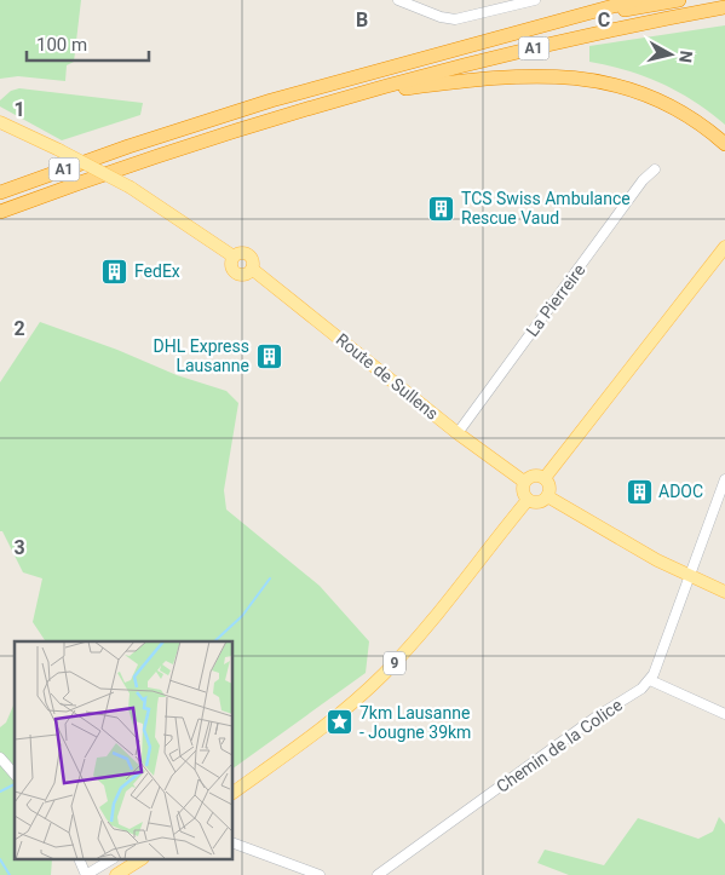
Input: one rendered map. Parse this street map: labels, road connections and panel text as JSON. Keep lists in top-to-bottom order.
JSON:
{
  "streets": {
    "highway": ["A1"],
    "main road": ["Route de Sullens", "9"],
    "street": ["La Pierreire", "Chemin de la Colice"]
  },
  "crossings": [
    ["La Pierreire", "Route de Sullens"],
    ["Route de Sullens", "9"]
  ],
  "places": {
    "building": [
      "TCS Swiss Ambulance Rescue Vaud",
      "FedEx",
      "DHL Express Lausanne",
      "ADOC"
    ],
    "place": ["7km Lausanne - Jougne 39km"]
  },
  "scale_bar": "100 m",
  "north": "right",
  "grid": {
    "columns": ["B", "C"],
    "rows": ["1", "2", "3"]
  }
}
